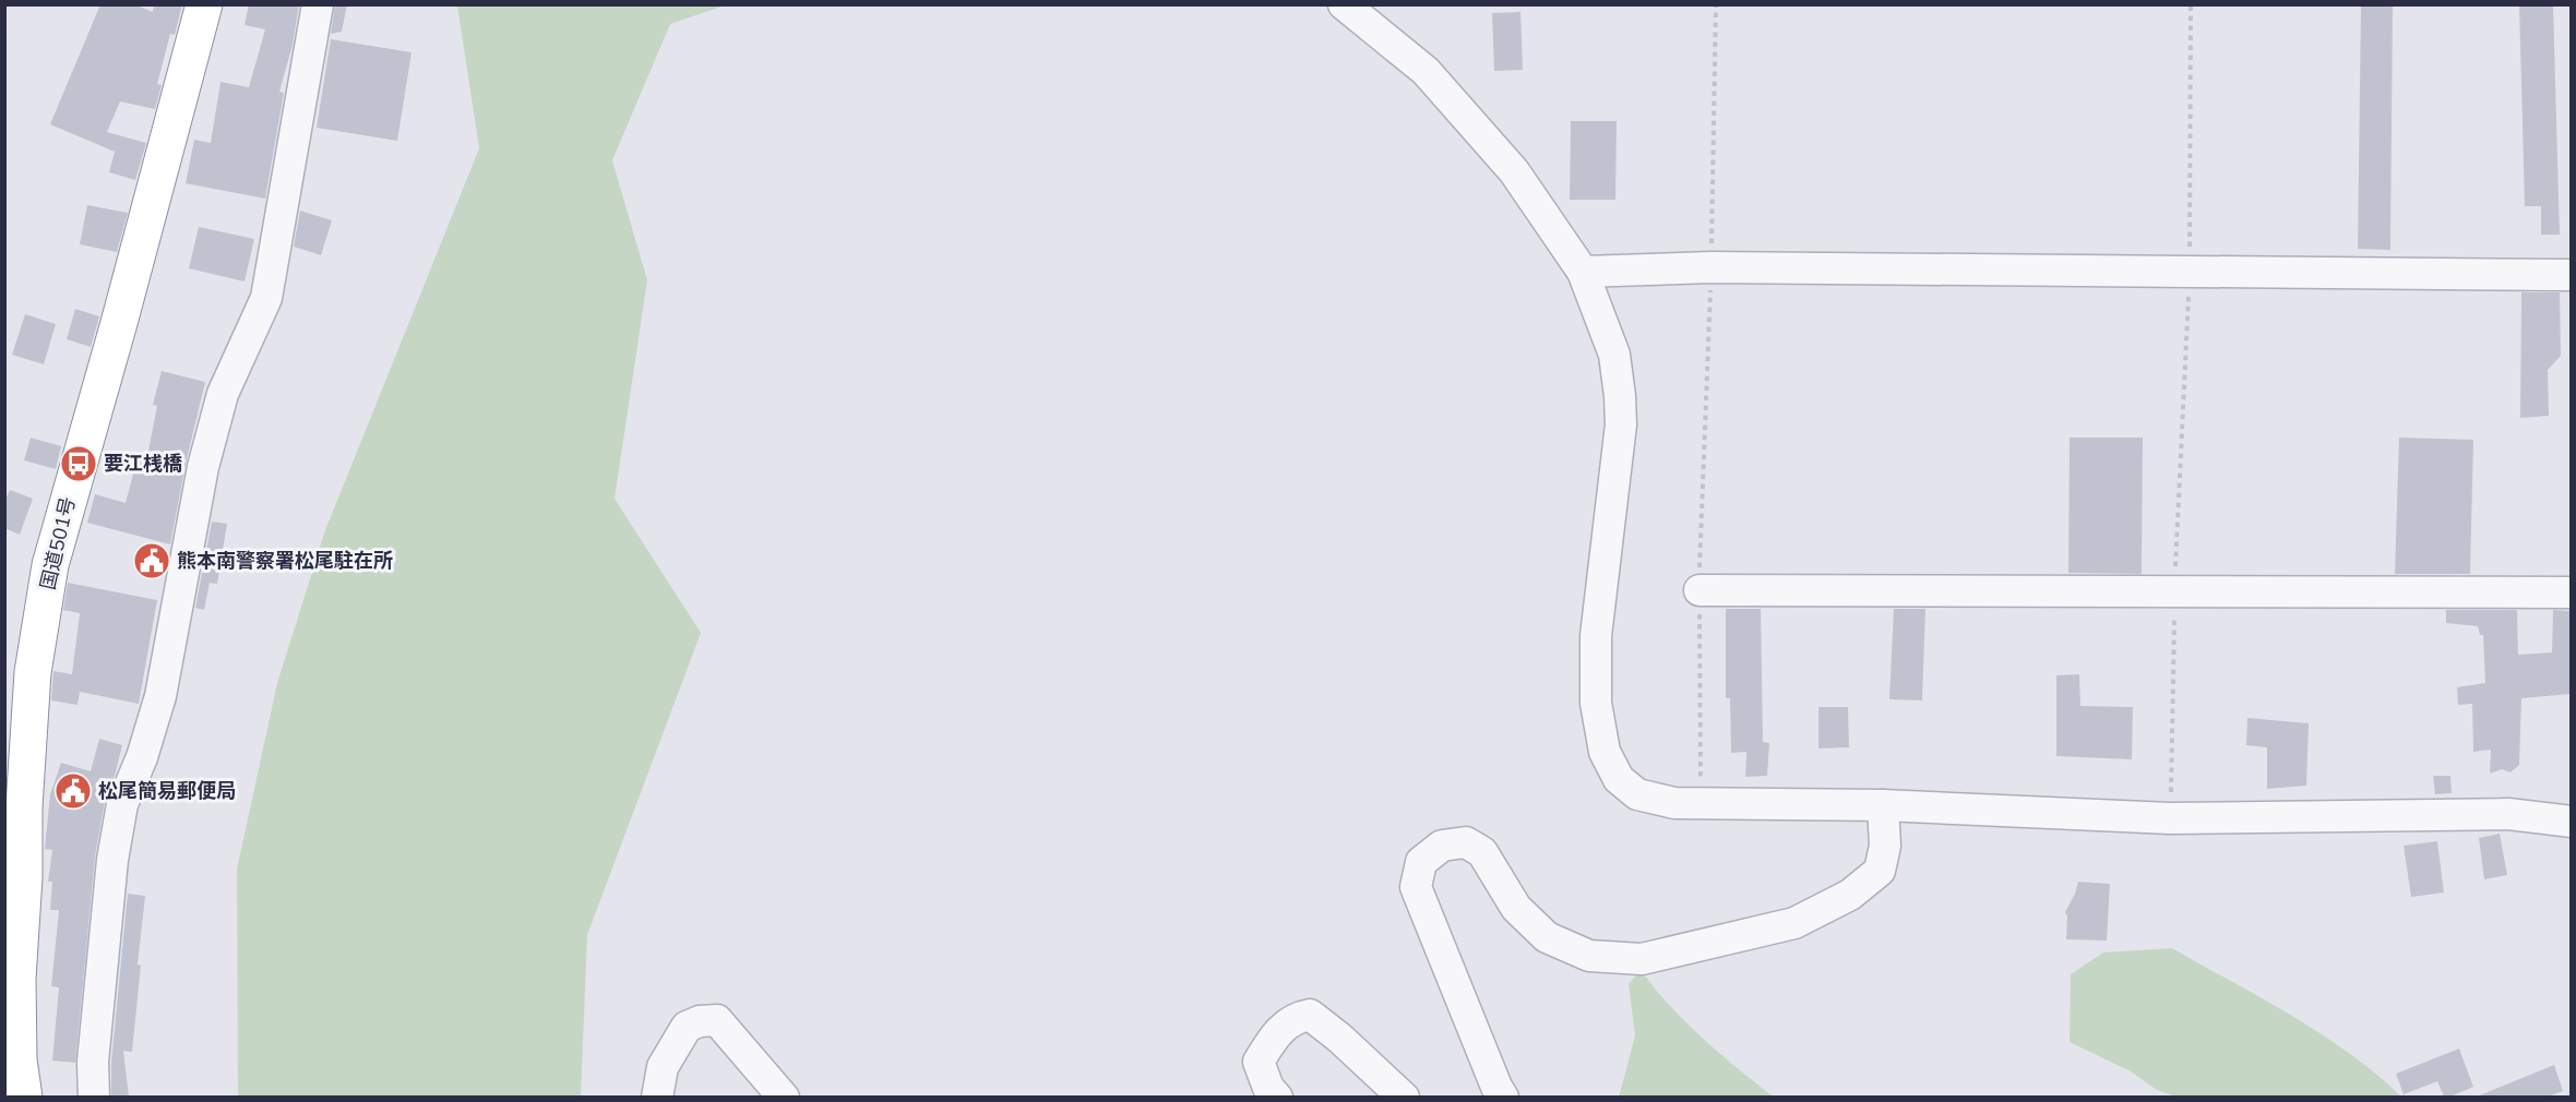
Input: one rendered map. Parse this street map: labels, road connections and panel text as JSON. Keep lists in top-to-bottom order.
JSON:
{
  "streets": {
    "highway": ["国道501号"]
  },
  "places": {
    "bus stop": ["要江桟橋"],
    "public building": ["熊本南警察署松尾駐在所", "松尾簡易郵便局"]
  }
}
